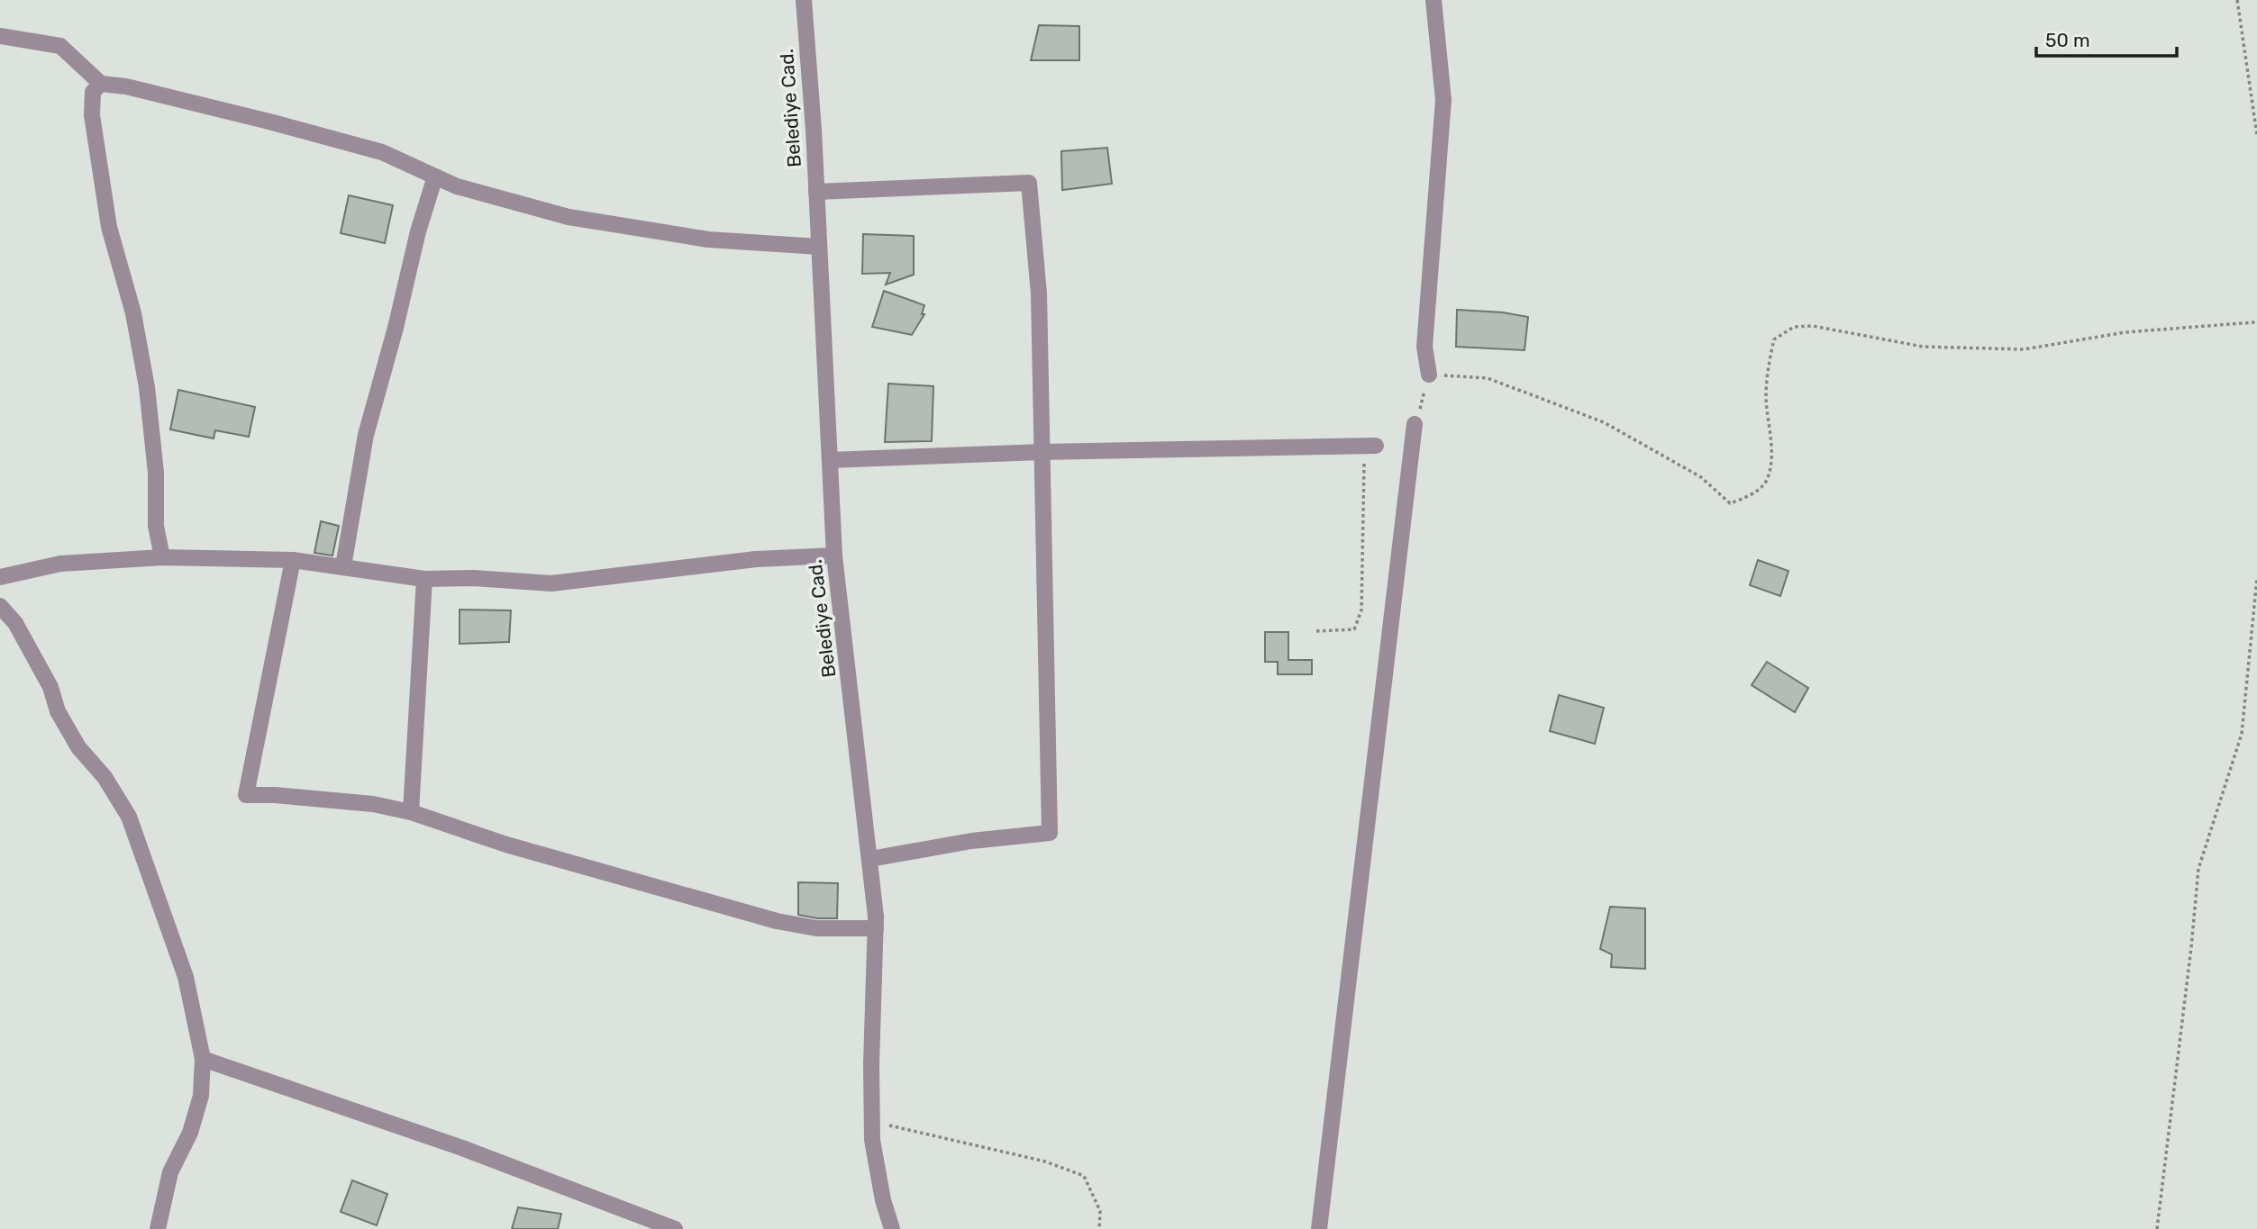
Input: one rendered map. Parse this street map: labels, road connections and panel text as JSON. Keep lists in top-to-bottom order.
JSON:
{
  "streets": {
    "street": ["Belediye Cad."]
  },
  "scale_bar": "50 m"
}
